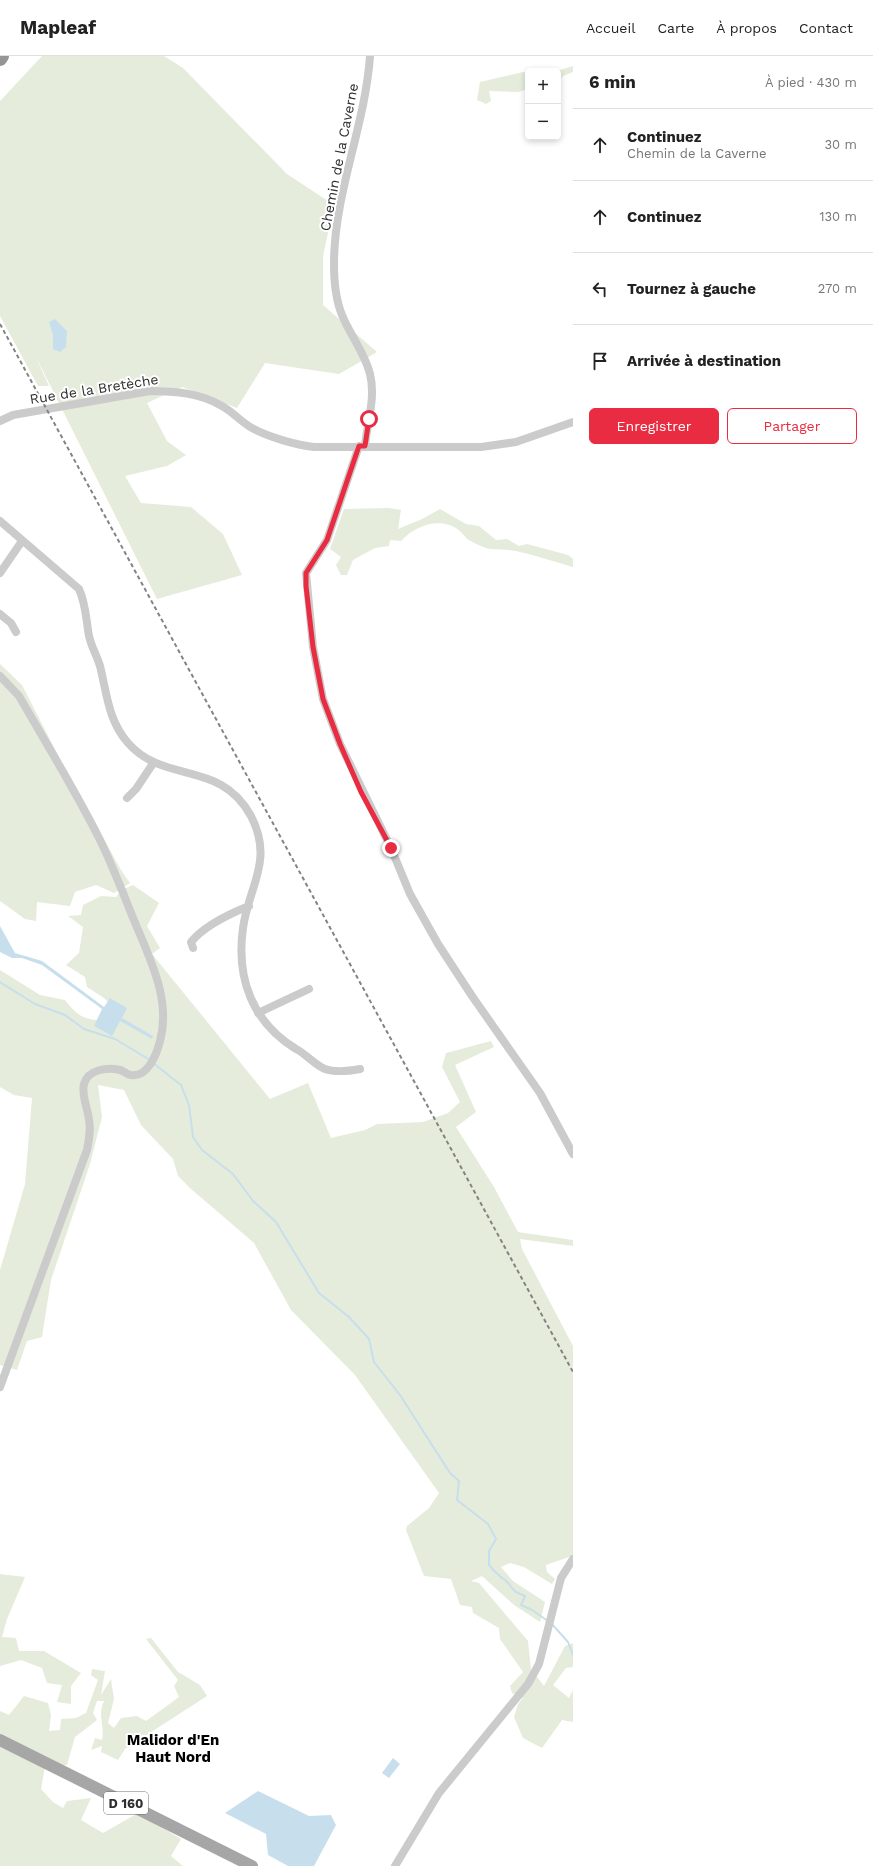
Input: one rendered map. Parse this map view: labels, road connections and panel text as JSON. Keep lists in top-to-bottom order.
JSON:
{
  "streets": {
    "main road": ["D 160"],
    "street": ["Chemin de la Caverne", "Rue de la Bretèche"]
  },
  "crossings": [
    ["Chemin de la Caverne", "Rue de la Bretèche"]
  ],
  "districts": ["Malidor d'En Haut Nord"],
  "page": {
    "header": "Mapleaf",
    "nav": [
      "Accueil",
      "Carte",
      "À propos",
      "Contact"
    ],
    "heading": ["6 min", "À pied · 430 m"],
    "map_buttons": ["+", "−"],
    "list": [
      ["Continuez", "Chemin de la Caverne", "30 m"],
      ["Continuez", "130 m"],
      ["Tournez à gauche", "270 m"],
      "Arrivée à destination"
    ],
    "buttons": ["Enregistrer", "Partager"]
  }
}
